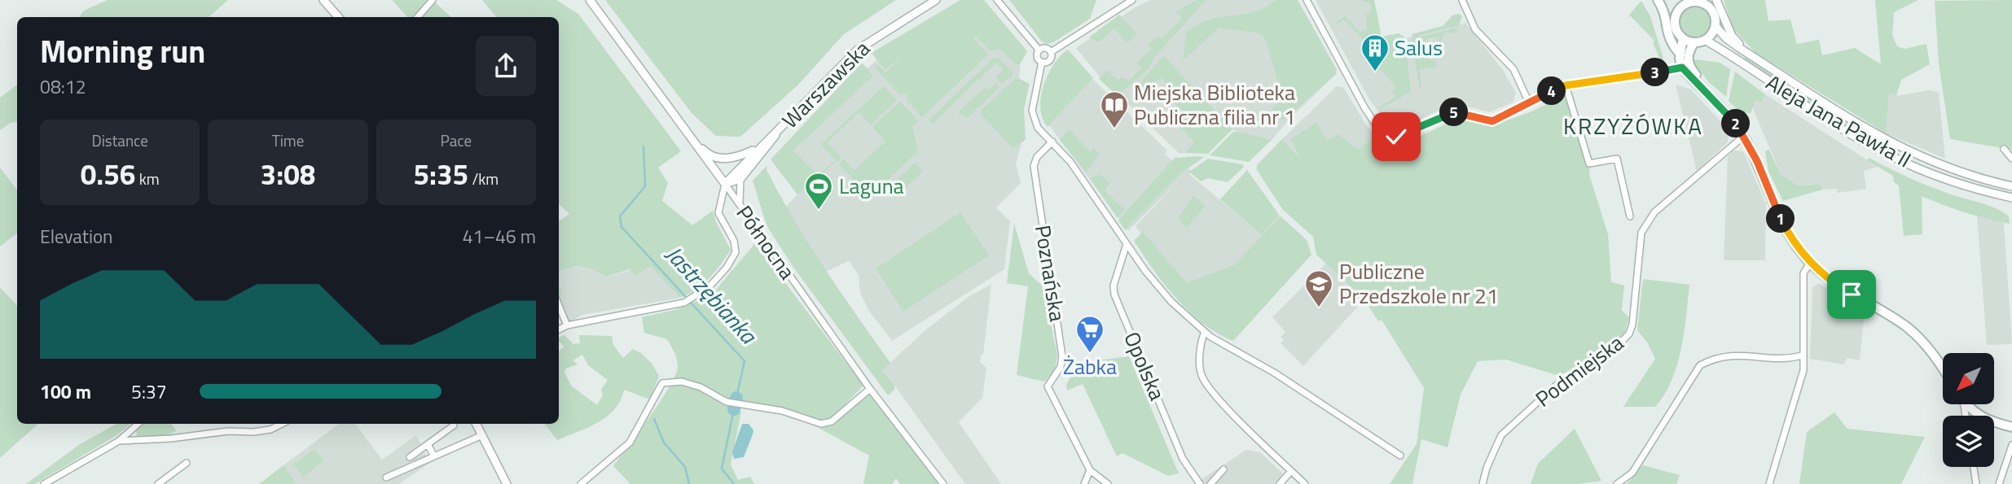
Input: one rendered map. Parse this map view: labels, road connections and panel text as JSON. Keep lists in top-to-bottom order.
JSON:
{
  "streets": {
    "street": [
      "Warszawska",
      "Aleja Jana Pawła II",
      "Północna",
      "Poznańska",
      "Opolska",
      "Podmiejska"
    ]
  },
  "crossings": [
    ["Warszawska", "Północna"]
  ],
  "districts": ["KRZYŻÓWKA"],
  "water": ["Jastrzębianka"],
  "places": {
    "building": ["Salus"],
    "library": ["Miejska Biblioteka Publiczna filia nr 1"],
    "sports": ["Laguna"],
    "school or university": ["Publiczne Przedszkole nr 21"],
    "supermarket": ["Żabka"]
  },
  "north": "bottom left",
  "page": {
    "heading": ["Morning run", "08:12"],
    "pins": [
      "3",
      "4",
      "5",
      "2",
      "1"
    ],
    "stats": [
      ["Distance", "0.56 km"],
      ["Time", "3:08"],
      ["Pace", "5:35 /km"]
    ],
    "chart": ["Elevation", "41–46 m"],
    "list": [
      {
        "name": "100 m",
        "note": "5:37"
      }
    ]
  }
}
